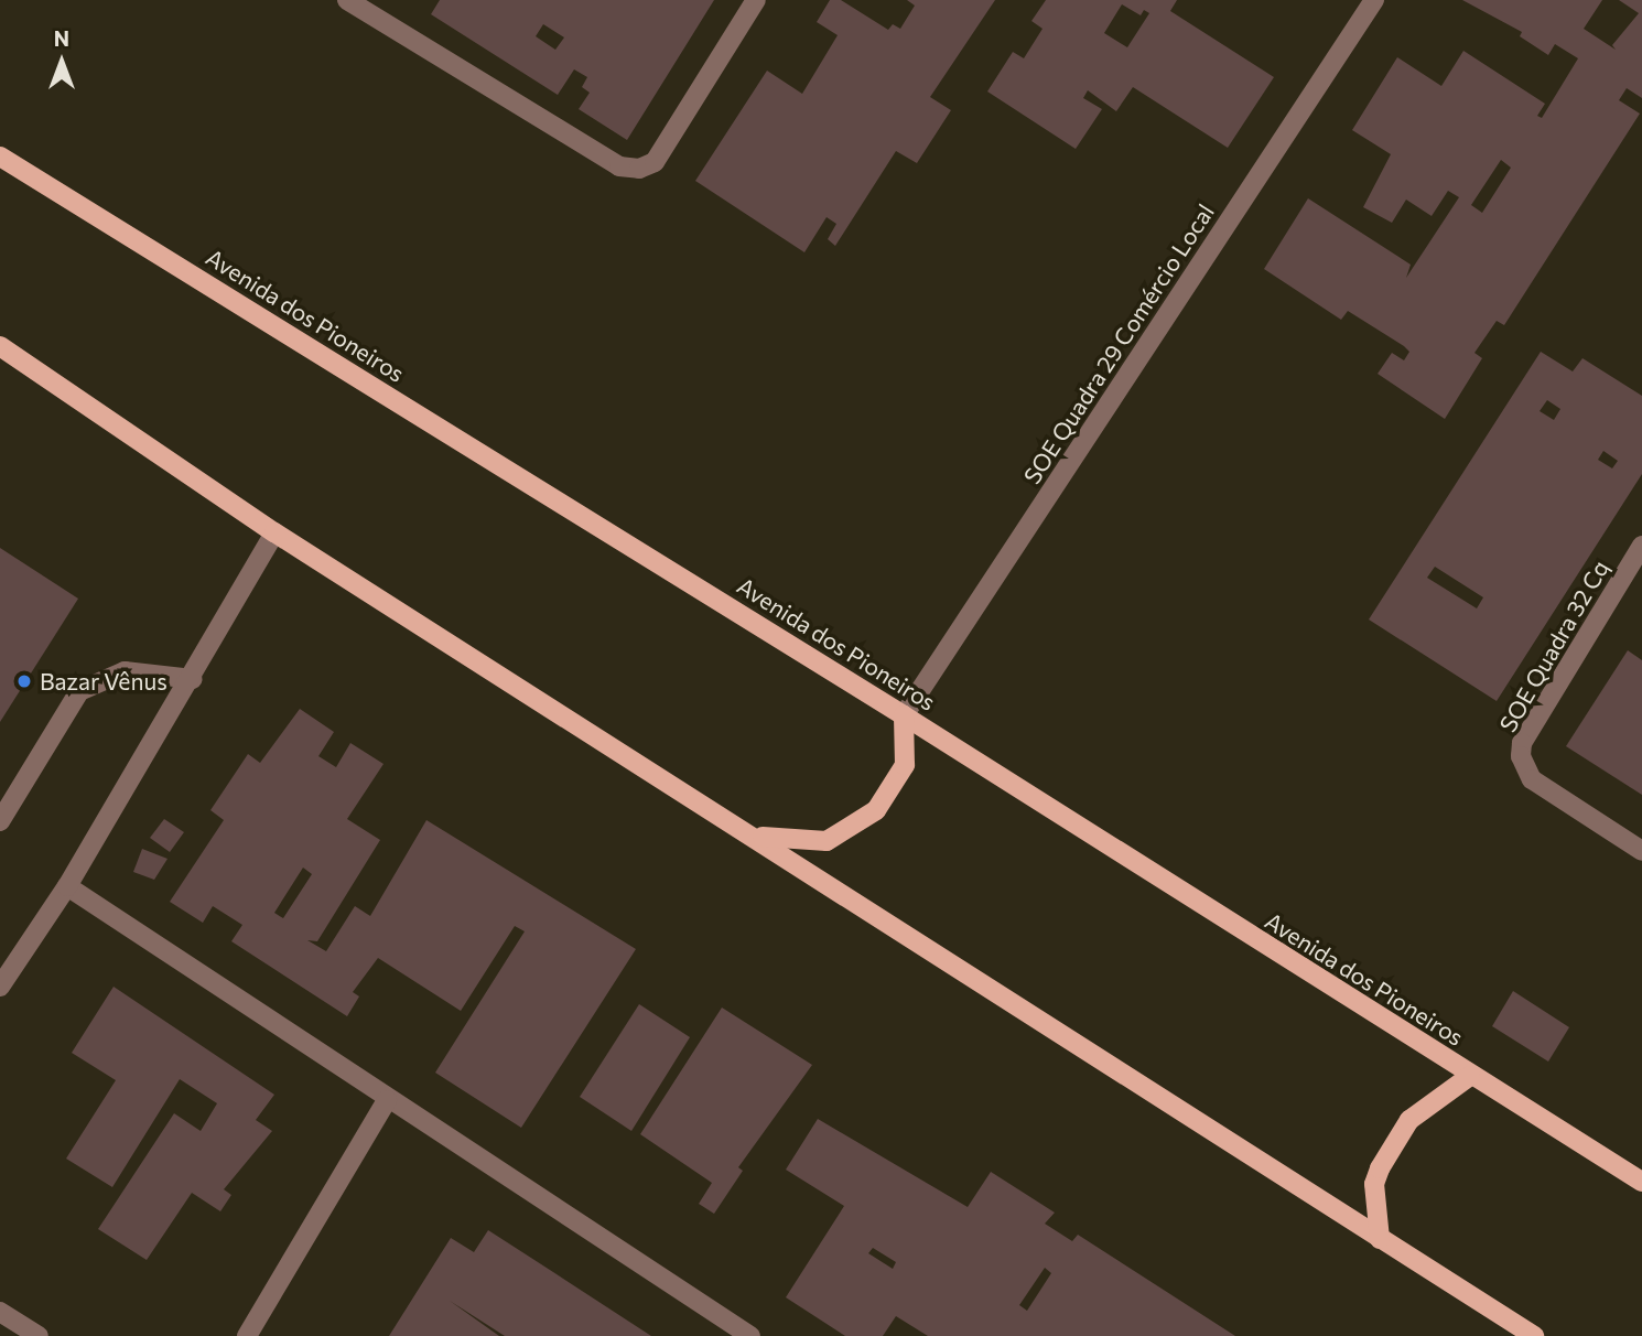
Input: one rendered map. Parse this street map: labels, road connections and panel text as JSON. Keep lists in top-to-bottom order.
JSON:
{
  "streets": {
    "main road": ["Avenida dos Pioneiros"],
    "street": ["SOE Quadra 29 Comércio Local", "SOE Quadra 32 Cq"]
  },
  "crossings": [
    ["Avenida dos Pioneiros", "SOE Quadra 29 Comércio Local"]
  ],
  "places": ["Bazar Vênus"],
  "north": "top"
}
